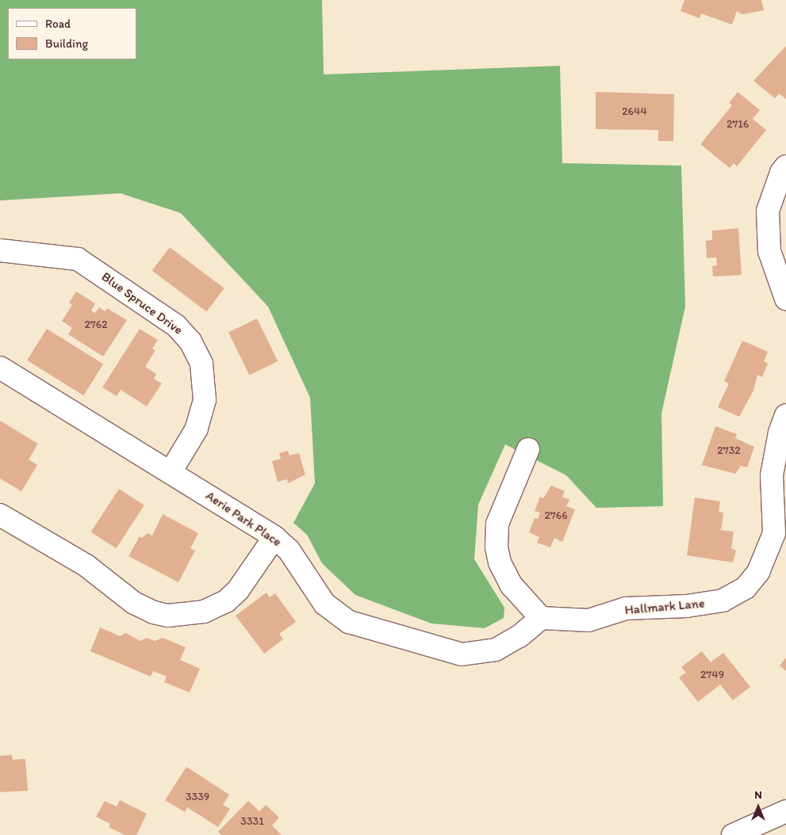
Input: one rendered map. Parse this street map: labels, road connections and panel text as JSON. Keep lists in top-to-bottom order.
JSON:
{
  "streets": {
    "street": ["Blue Spruce Drive", "Aerie Park Place", "Hallmark Lane"]
  },
  "crossings": [
    ["Blue Spruce Drive", "Aerie Park Place"],
    ["Aerie Park Place", "Hallmark Lane"]
  ],
  "house_numbers": [
    "2644",
    "2716",
    "2762",
    "2732",
    "2766",
    "2749",
    "3339",
    "3331"
  ],
  "legend": ["Road", "Building"],
  "north": "top"
}
